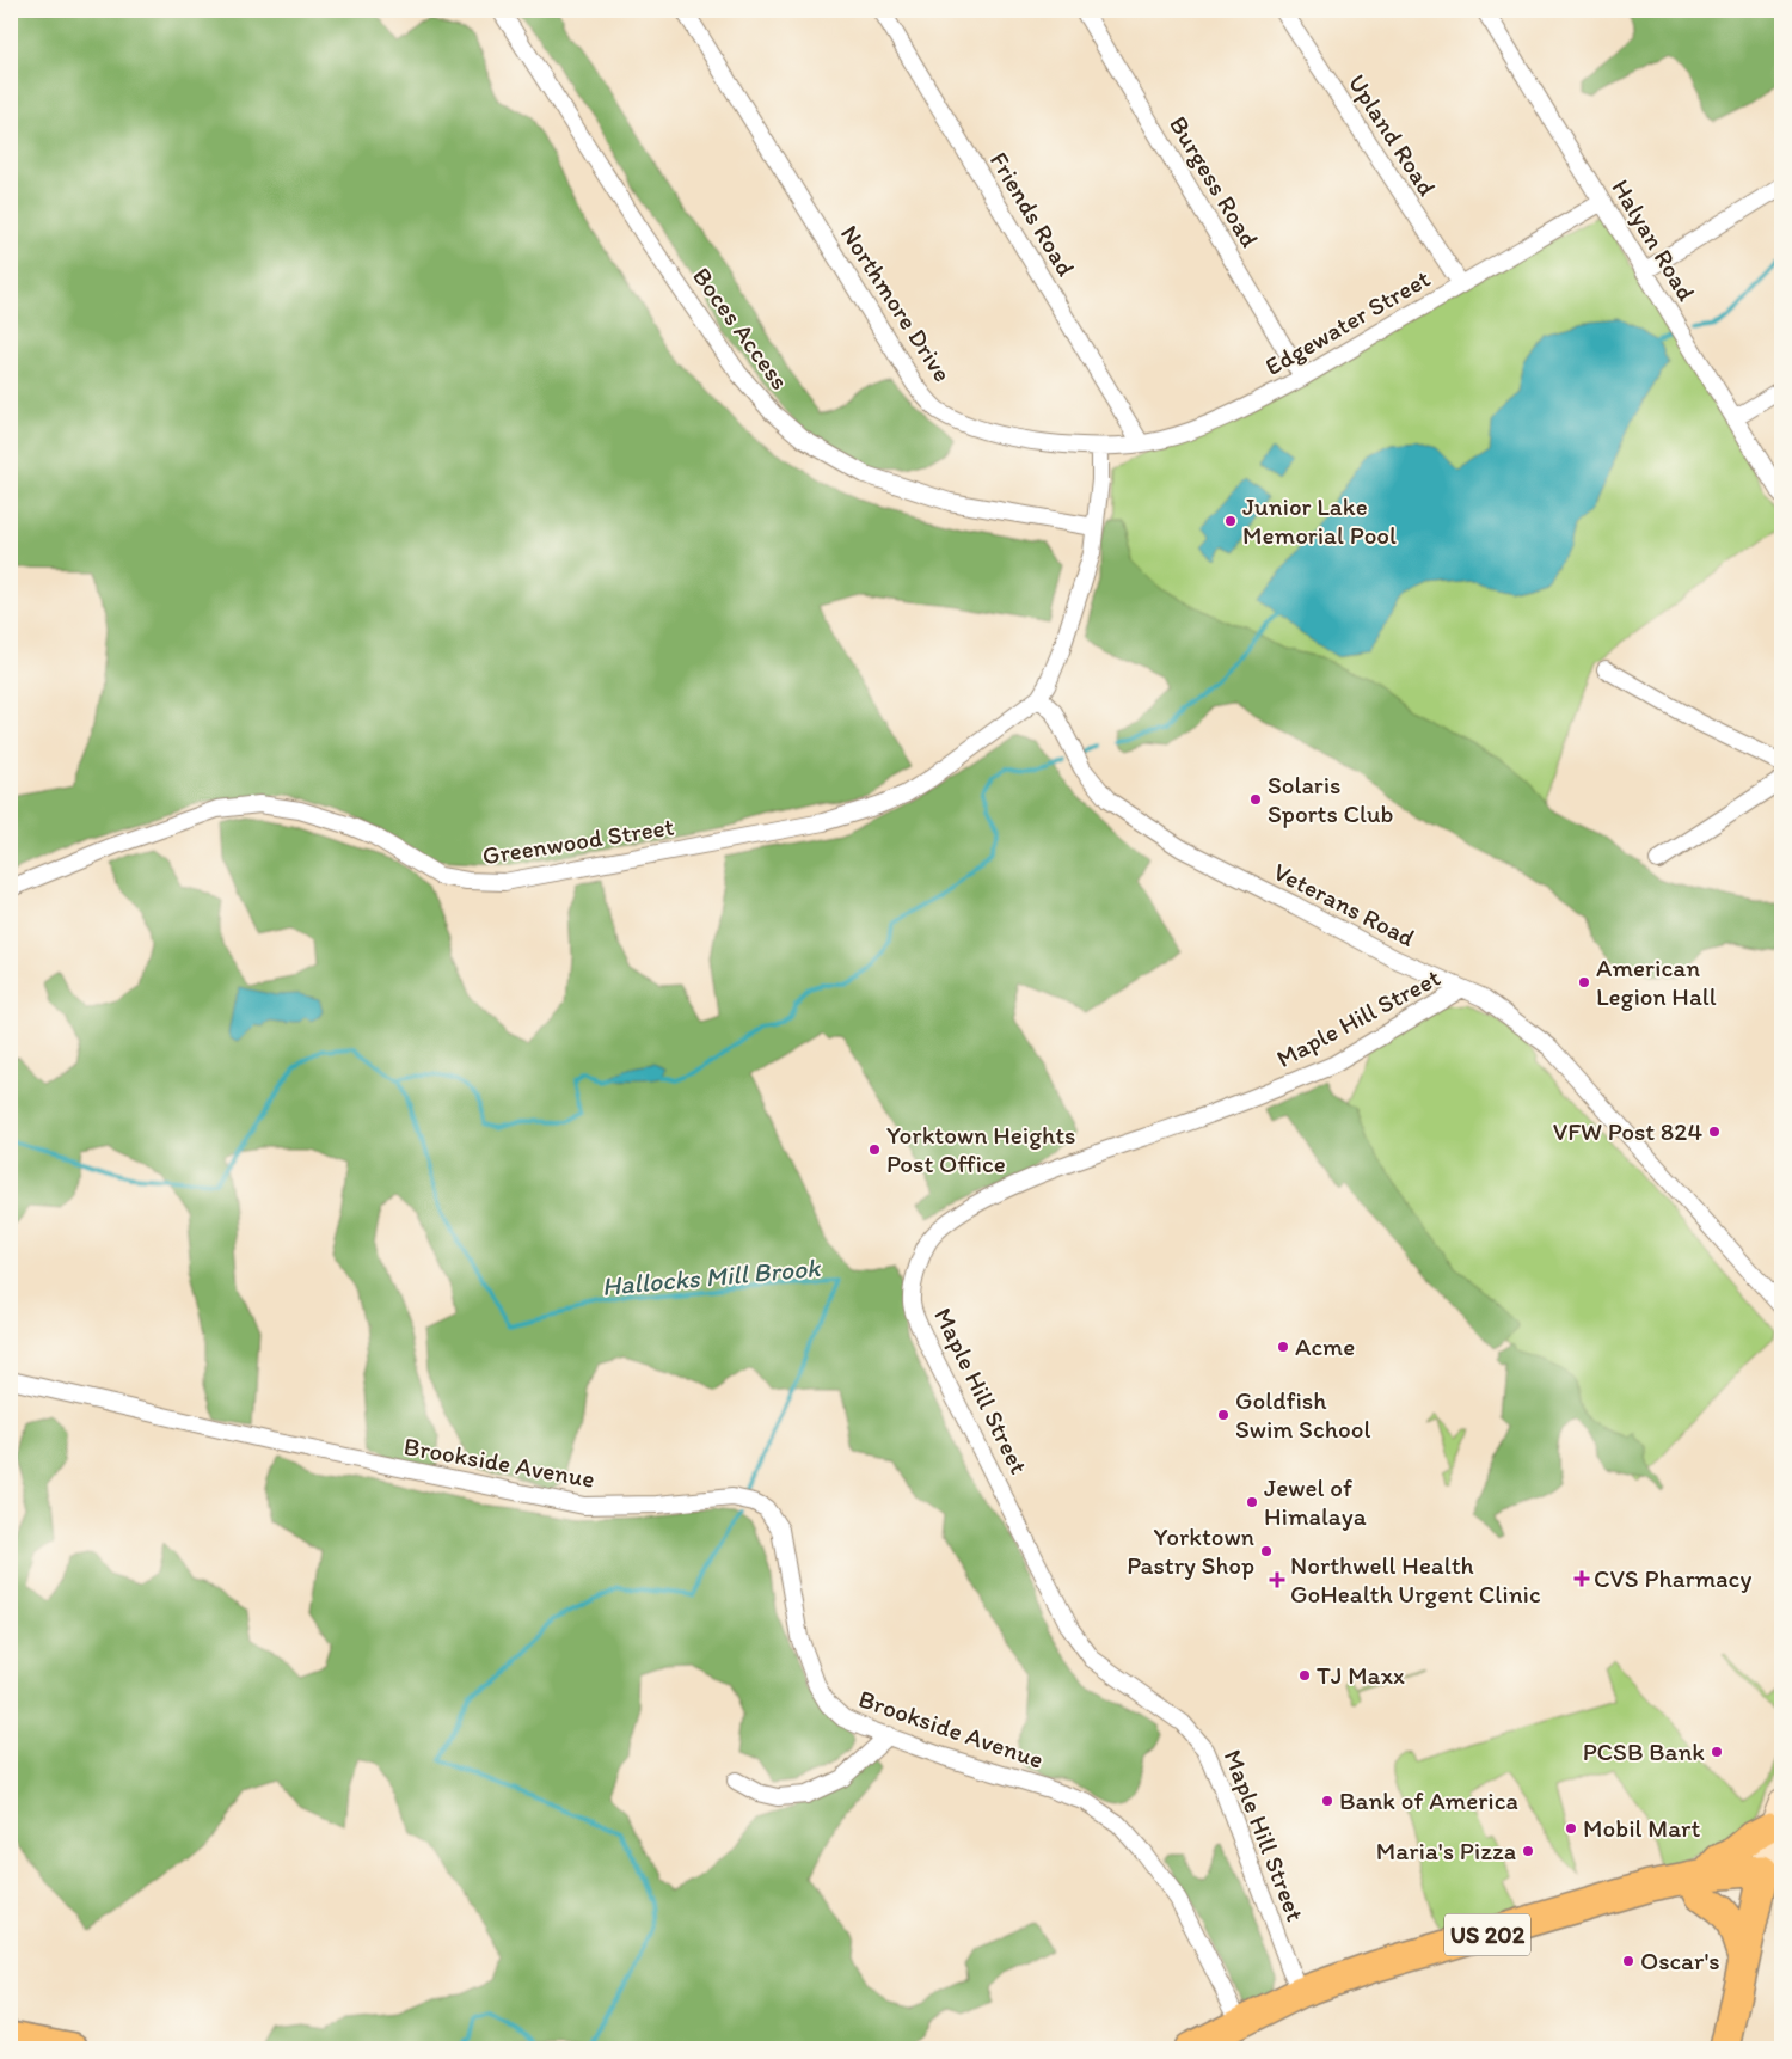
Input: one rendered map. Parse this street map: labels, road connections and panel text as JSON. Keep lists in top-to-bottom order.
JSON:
{
  "streets": {
    "highway": ["US 202"],
    "street": [
      "Upland Road",
      "Burgess Road",
      "Friends Road",
      "Halyan Road",
      "Northmore Drive",
      "Edgewater Street",
      "Boces Access",
      "Greenwood Street",
      "Veterans Road",
      "Maple Hill Street",
      "Brookside Avenue"
    ]
  },
  "crossings": [
    ["Upland Road", "Edgewater Street"],
    ["Burgess Road", "Edgewater Street"],
    ["Friends Road", "Edgewater Street"],
    ["Halyan Road", "Edgewater Street"],
    ["Northmore Drive", "Edgewater Street"],
    ["Greenwood Street", "Veterans Road"],
    ["Veterans Road", "Maple Hill Street"],
    ["Maple Hill Street", "US 202"],
    ["Brookside Avenue", "US 202"]
  ],
  "water": ["Hallocks Mill Brook"],
  "places": {
    "other": [
      "Junior Lake Memorial Pool",
      "Solaris Sports Club",
      "American Legion Hall",
      "VFW Post 824",
      "Yorktown Heights Post Office",
      "Acme",
      "Goldfish Swim School",
      "Jewel of Himalaya",
      "Yorktown Pastry Shop",
      "TJ Maxx",
      "PCSB Bank",
      "Bank of America",
      "Mobil Mart",
      "Maria's Pizza",
      "Oscar's"
    ],
    "health": ["CVS Pharmacy", "Northwell Health GoHealth Urgent Clinic"]
  }
}
